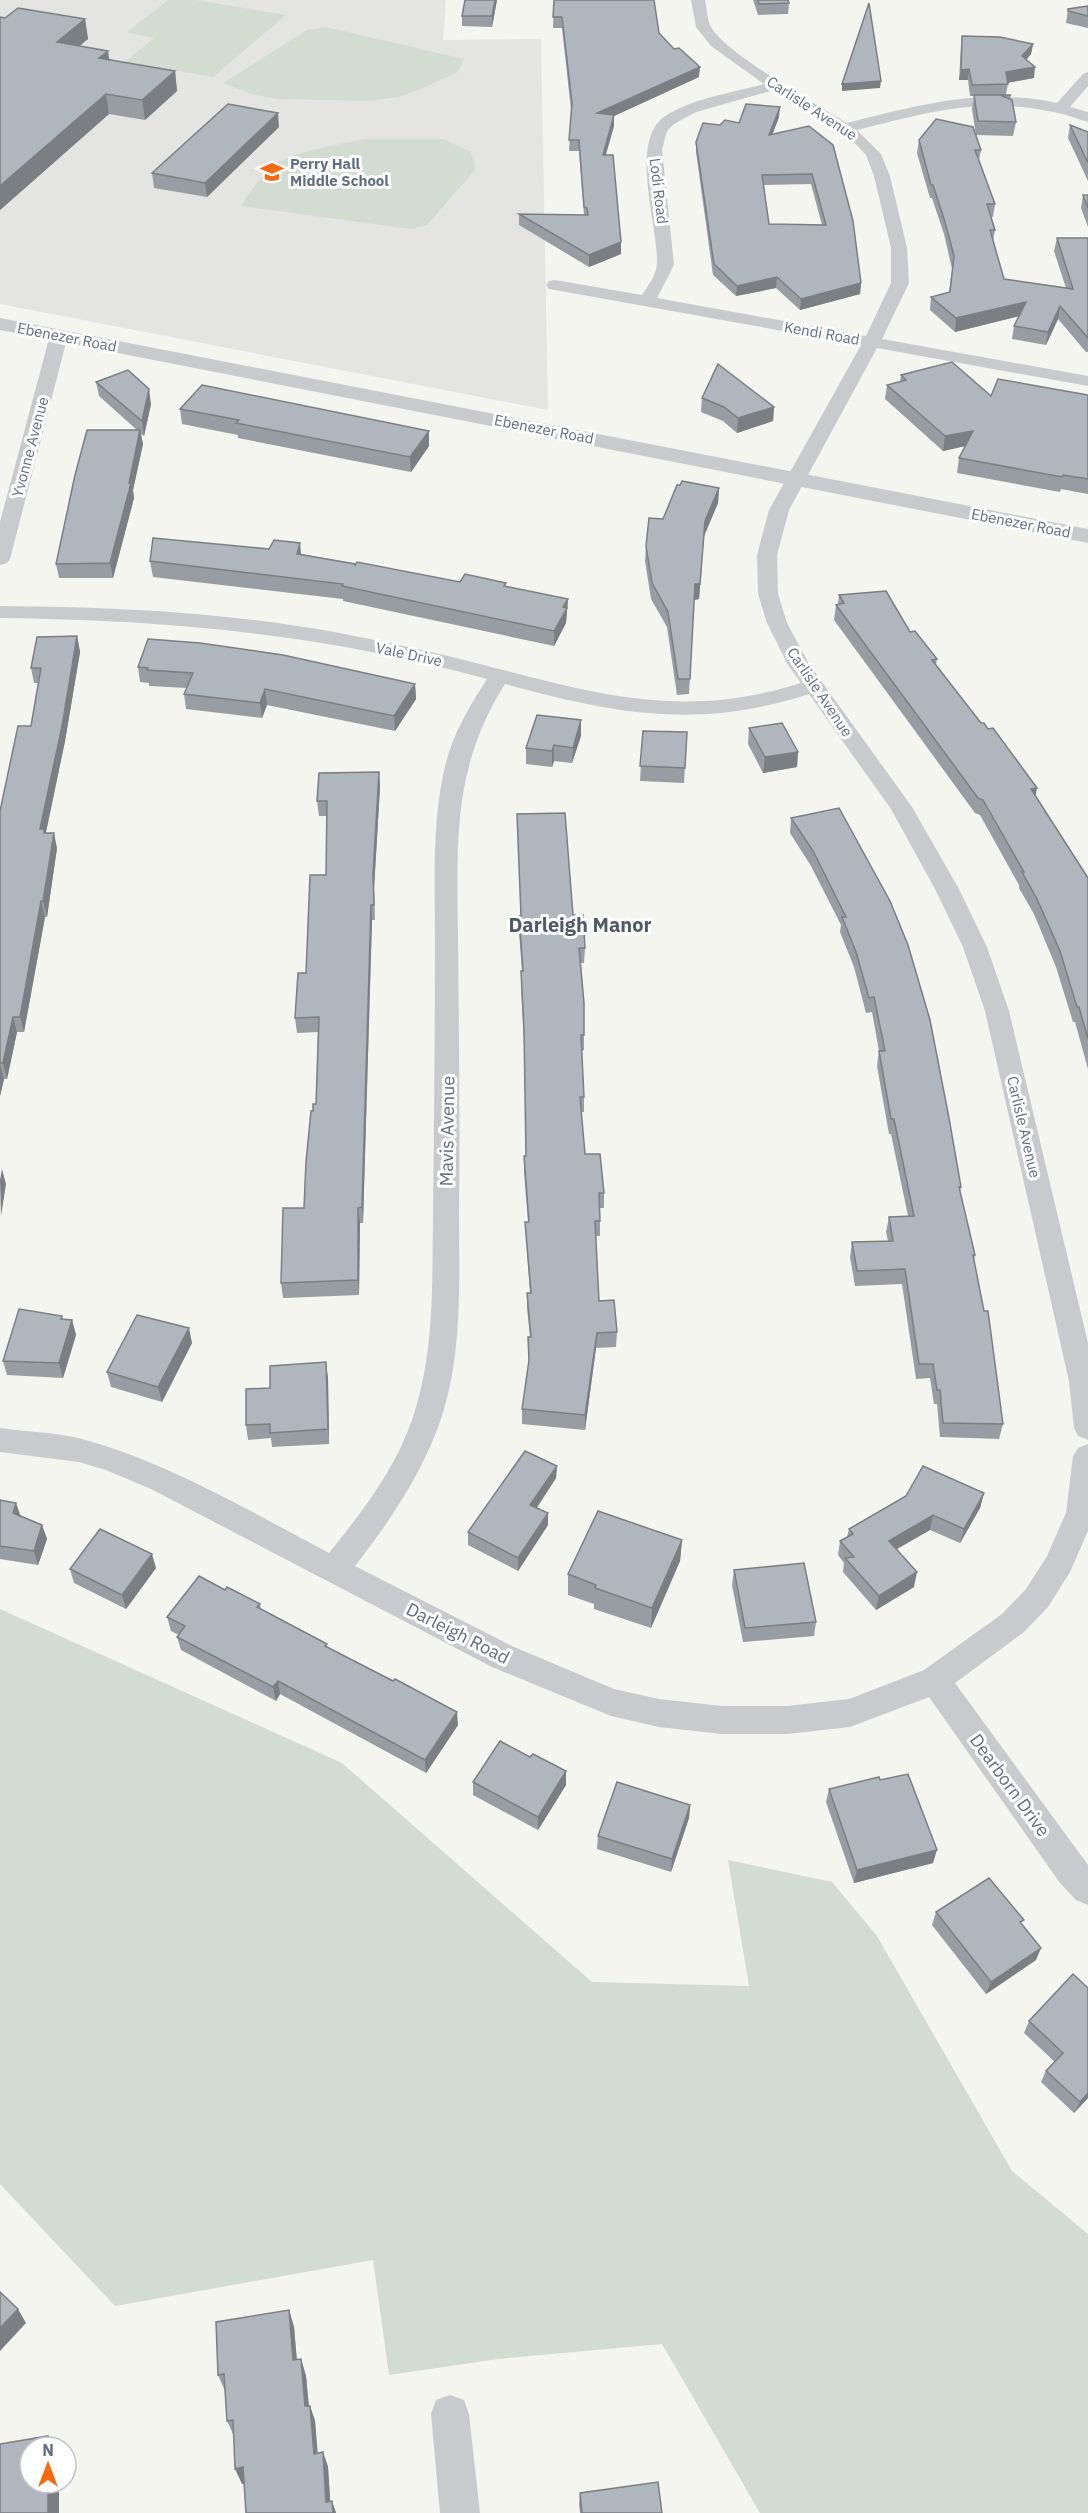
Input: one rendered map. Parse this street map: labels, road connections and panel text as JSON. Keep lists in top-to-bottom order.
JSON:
{
  "streets": {
    "street": [
      "Carlisle Avenue",
      "Lodi Road",
      "Kendi Road",
      "Ebenezer Road",
      "Yvonne Avenue",
      "Vale Drive",
      "Mavis Avenue",
      "Darleigh Road",
      "Dearborn Drive"
    ]
  },
  "crossings": [
    ["Carlisle Avenue", "Lodi Road"],
    ["Carlisle Avenue", "Kendi Road"],
    ["Carlisle Avenue", "Ebenezer Road"],
    ["Carlisle Avenue", "Vale Drive"],
    ["Lodi Road", "Kendi Road"],
    ["Ebenezer Road", "Yvonne Avenue"],
    ["Vale Drive", "Mavis Avenue"],
    ["Mavis Avenue", "Darleigh Road"],
    ["Darleigh Road", "Dearborn Drive"]
  ],
  "districts": ["Darleigh Manor"],
  "places": {
    "school or university": ["Perry Hall Middle School"]
  },
  "north": "top"
}
